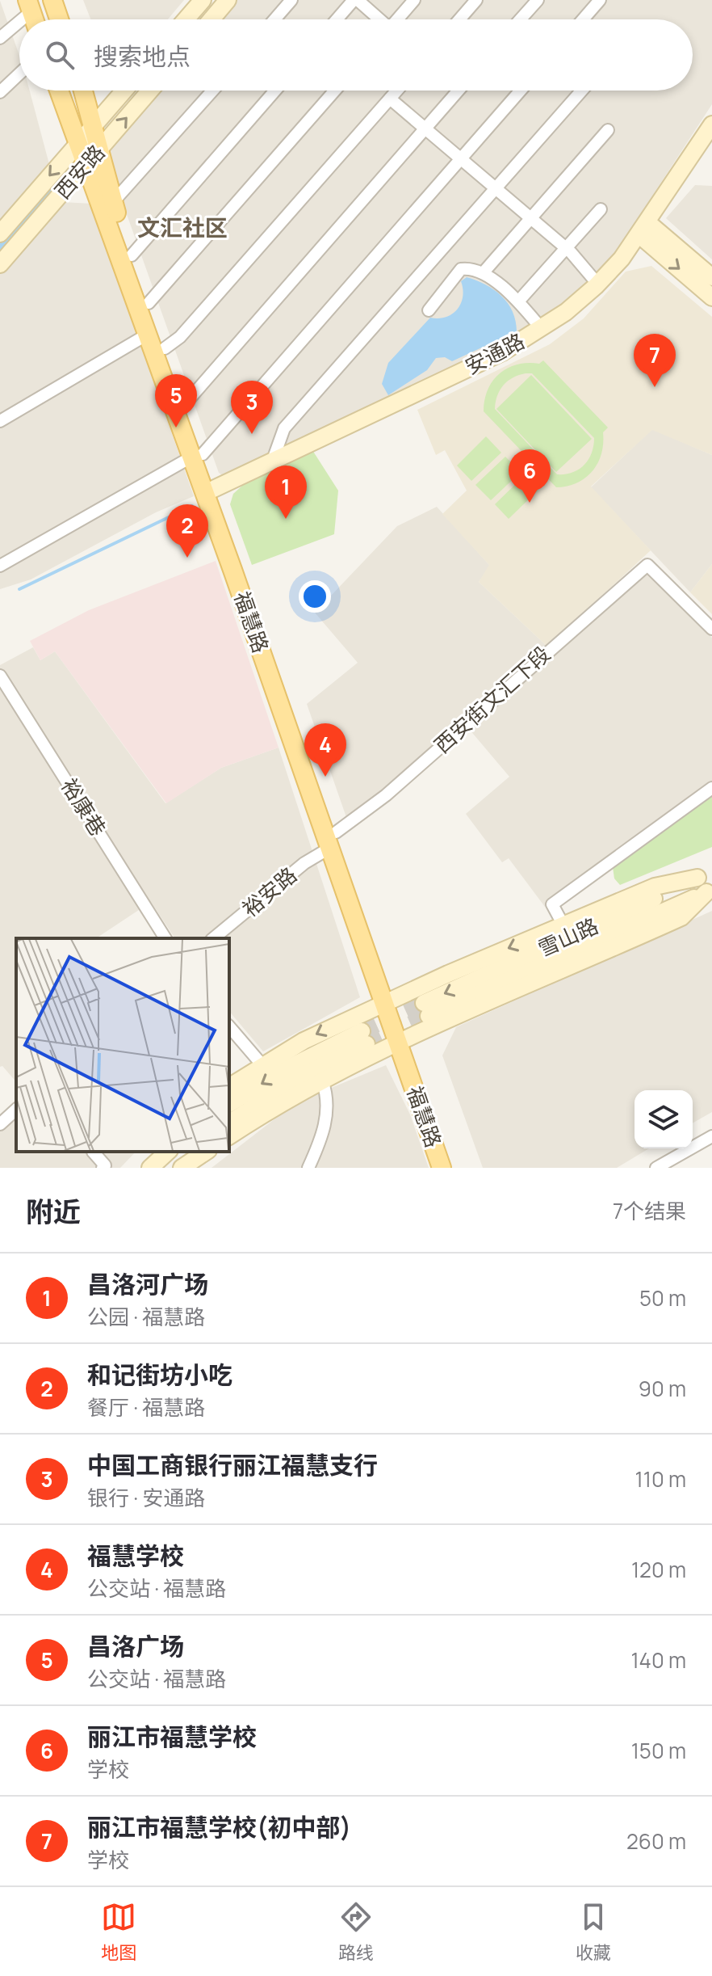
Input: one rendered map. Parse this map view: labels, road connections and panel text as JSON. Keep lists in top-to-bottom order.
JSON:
{
  "streets": {
    "main road": [
      "西安路",
      "安通路",
      "福慧路",
      "雪山路"
    ],
    "street": ["西安街文汇下段", "裕康巷", "裕安路"]
  },
  "crossings": [
    ["西安路", "福慧路"],
    ["安通路", "福慧路"],
    ["福慧路", "西安街文汇下段"],
    ["福慧路", "裕安路"],
    ["西安街文汇下段", "裕安路"]
  ],
  "districts": ["文汇社区"],
  "page": {
    "search": "搜索地点",
    "pins": [
      "7",
      "5",
      "3",
      "6",
      "1",
      "2",
      "4"
    ],
    "heading": ["附近", "7个结果"],
    "list": [
      {
        "mark": "1",
        "name": "昌洛河广场",
        "note": "公园 · 福慧路",
        "value": "50 m"
      },
      {
        "mark": "2",
        "name": "和记街坊小吃",
        "note": "餐厅 · 福慧路",
        "value": "90 m"
      },
      {
        "mark": "3",
        "name": "中国工商银行丽江福慧支行",
        "note": "银行 · 安通路",
        "value": "110 m"
      },
      {
        "mark": "4",
        "name": "福慧学校",
        "note": "公交站 · 福慧路",
        "value": "120 m"
      },
      {
        "mark": "5",
        "name": "昌洛广场",
        "note": "公交站 · 福慧路",
        "value": "140 m"
      },
      {
        "mark": "6",
        "name": "丽江市福慧学校",
        "note": "学校",
        "value": "150 m"
      },
      {
        "mark": "7",
        "name": "丽江市福慧学校(初中部)",
        "note": "学校",
        "value": "260 m"
      }
    ],
    "nav": ["地图", "路线", "收藏"]
  }
}
